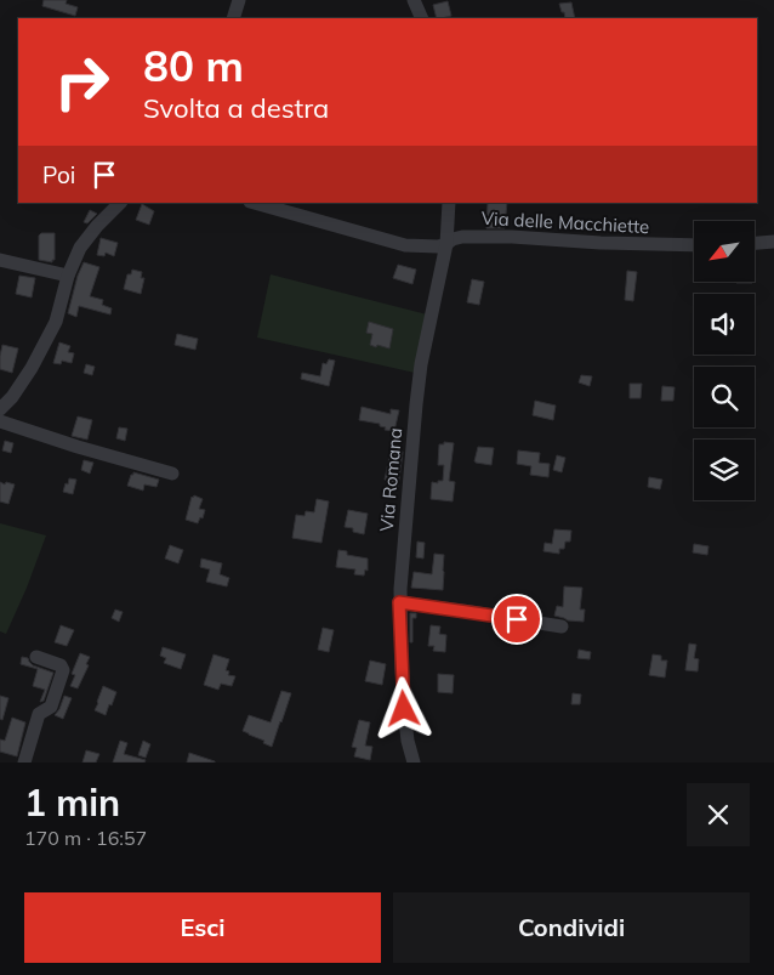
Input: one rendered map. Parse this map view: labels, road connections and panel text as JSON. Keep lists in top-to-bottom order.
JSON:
{
  "streets": {
    "street": ["Via delle Macchiette", "Via Romana"]
  },
  "crossings": [
    ["Via delle Macchiette", "Via Romana"]
  ],
  "north": "bottom left",
  "page": {
    "turn": ["80 m", "Svolta a destra"],
    "then": "Poi",
    "heading": ["1 min", "170 m · 16:57"],
    "buttons": ["Esci", "Condividi"]
  }
}
